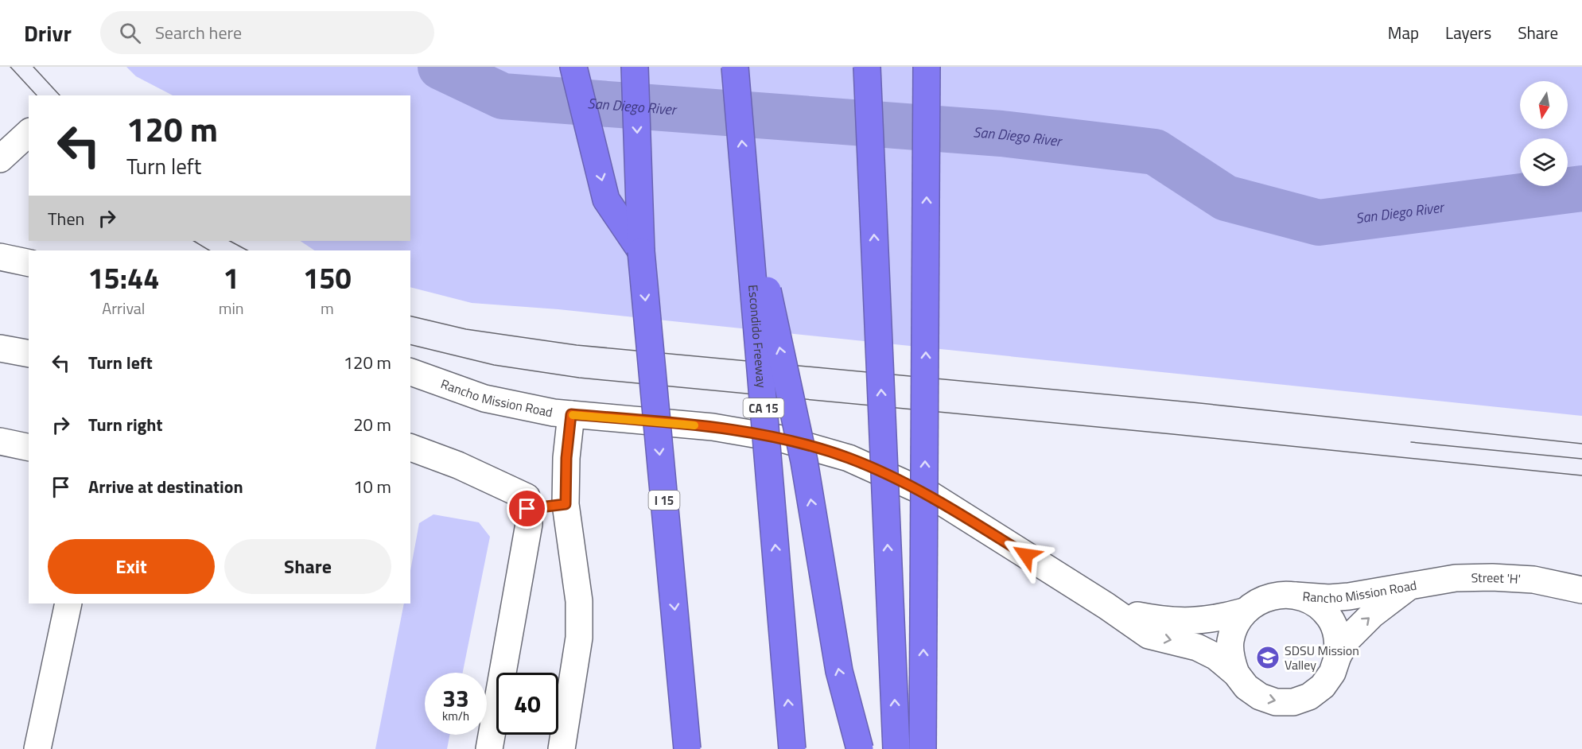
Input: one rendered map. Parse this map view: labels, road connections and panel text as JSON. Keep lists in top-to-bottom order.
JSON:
{
  "streets": {
    "highway": ["Escondido Freeway", "CA 15", "I 15"],
    "street": ["Rancho Mission Road", "Street 'H'"]
  },
  "crossings": [
    ["Rancho Mission Road", "Street 'H'"]
  ],
  "water": ["San Diego River"],
  "places": {
    "school or university": ["SDSU Mission Valley"]
  },
  "north": "bottom",
  "page": {
    "header": "Drivr",
    "search": "Search here",
    "nav": ["Map", "Layers", "Share"],
    "turn": ["120 m", "Turn left"],
    "then": "Then",
    "eta": [
      "15:44",
      "Arrival",
      "1",
      "min",
      "150",
      "m"
    ],
    "list": [
      {
        "name": "Turn left",
        "value": "120 m"
      },
      {
        "name": "Turn right",
        "value": "20 m"
      },
      {
        "name": "Arrive at destination",
        "value": "10 m"
      }
    ],
    "buttons": ["Exit", "Share"],
    "speed": "33 km/h",
    "limit": "40"
  }
}
